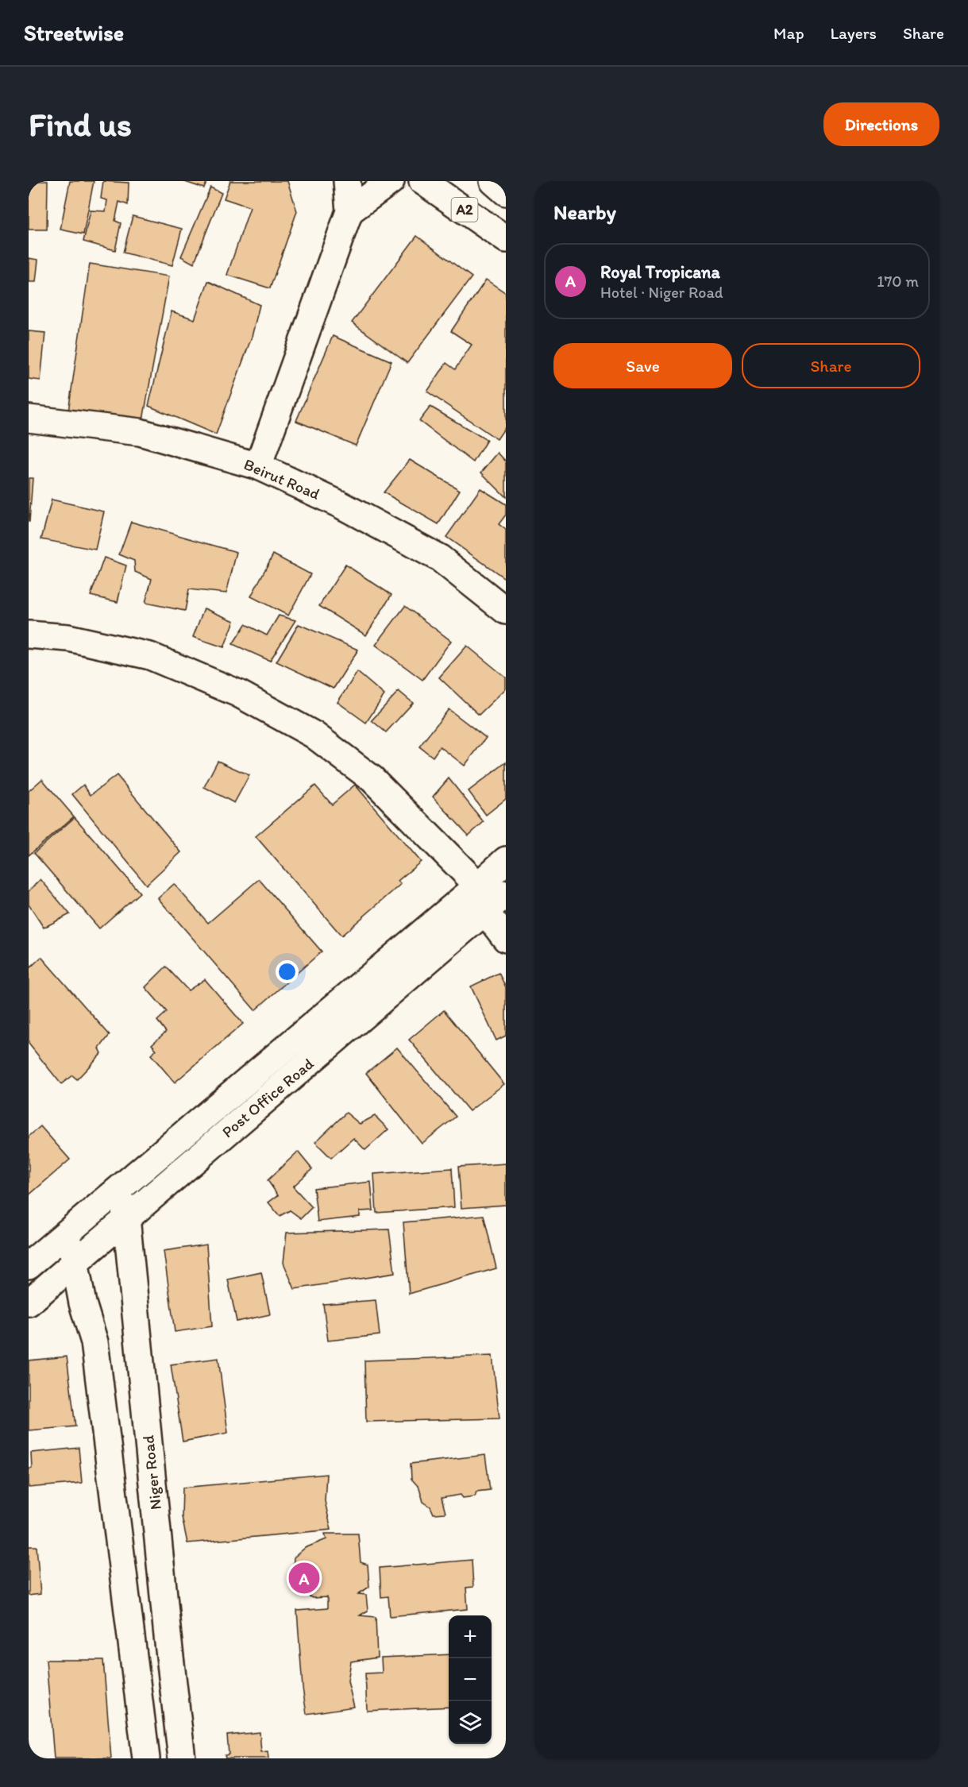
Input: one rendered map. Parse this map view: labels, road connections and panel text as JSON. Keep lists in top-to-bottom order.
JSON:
{
  "streets": {
    "main road": [
      "A2",
      "Beirut Road",
      "Post Office Road",
      "Niger Road"
    ]
  },
  "crossings": [
    ["Post Office Road", "Niger Road"]
  ],
  "page": {
    "header": "Streetwise",
    "nav": ["Map", "Layers", "Share"],
    "buttons": [
      "Directions",
      ["Save", "Share"]
    ],
    "title": "Find us",
    "heading": "Nearby",
    "list": [
      {
        "mark": "A",
        "name": "Royal Tropicana",
        "note": "Hotel · Niger Road",
        "value": "170 m"
      }
    ],
    "pins": "A",
    "map_buttons": ["+", "−"]
  }
}
